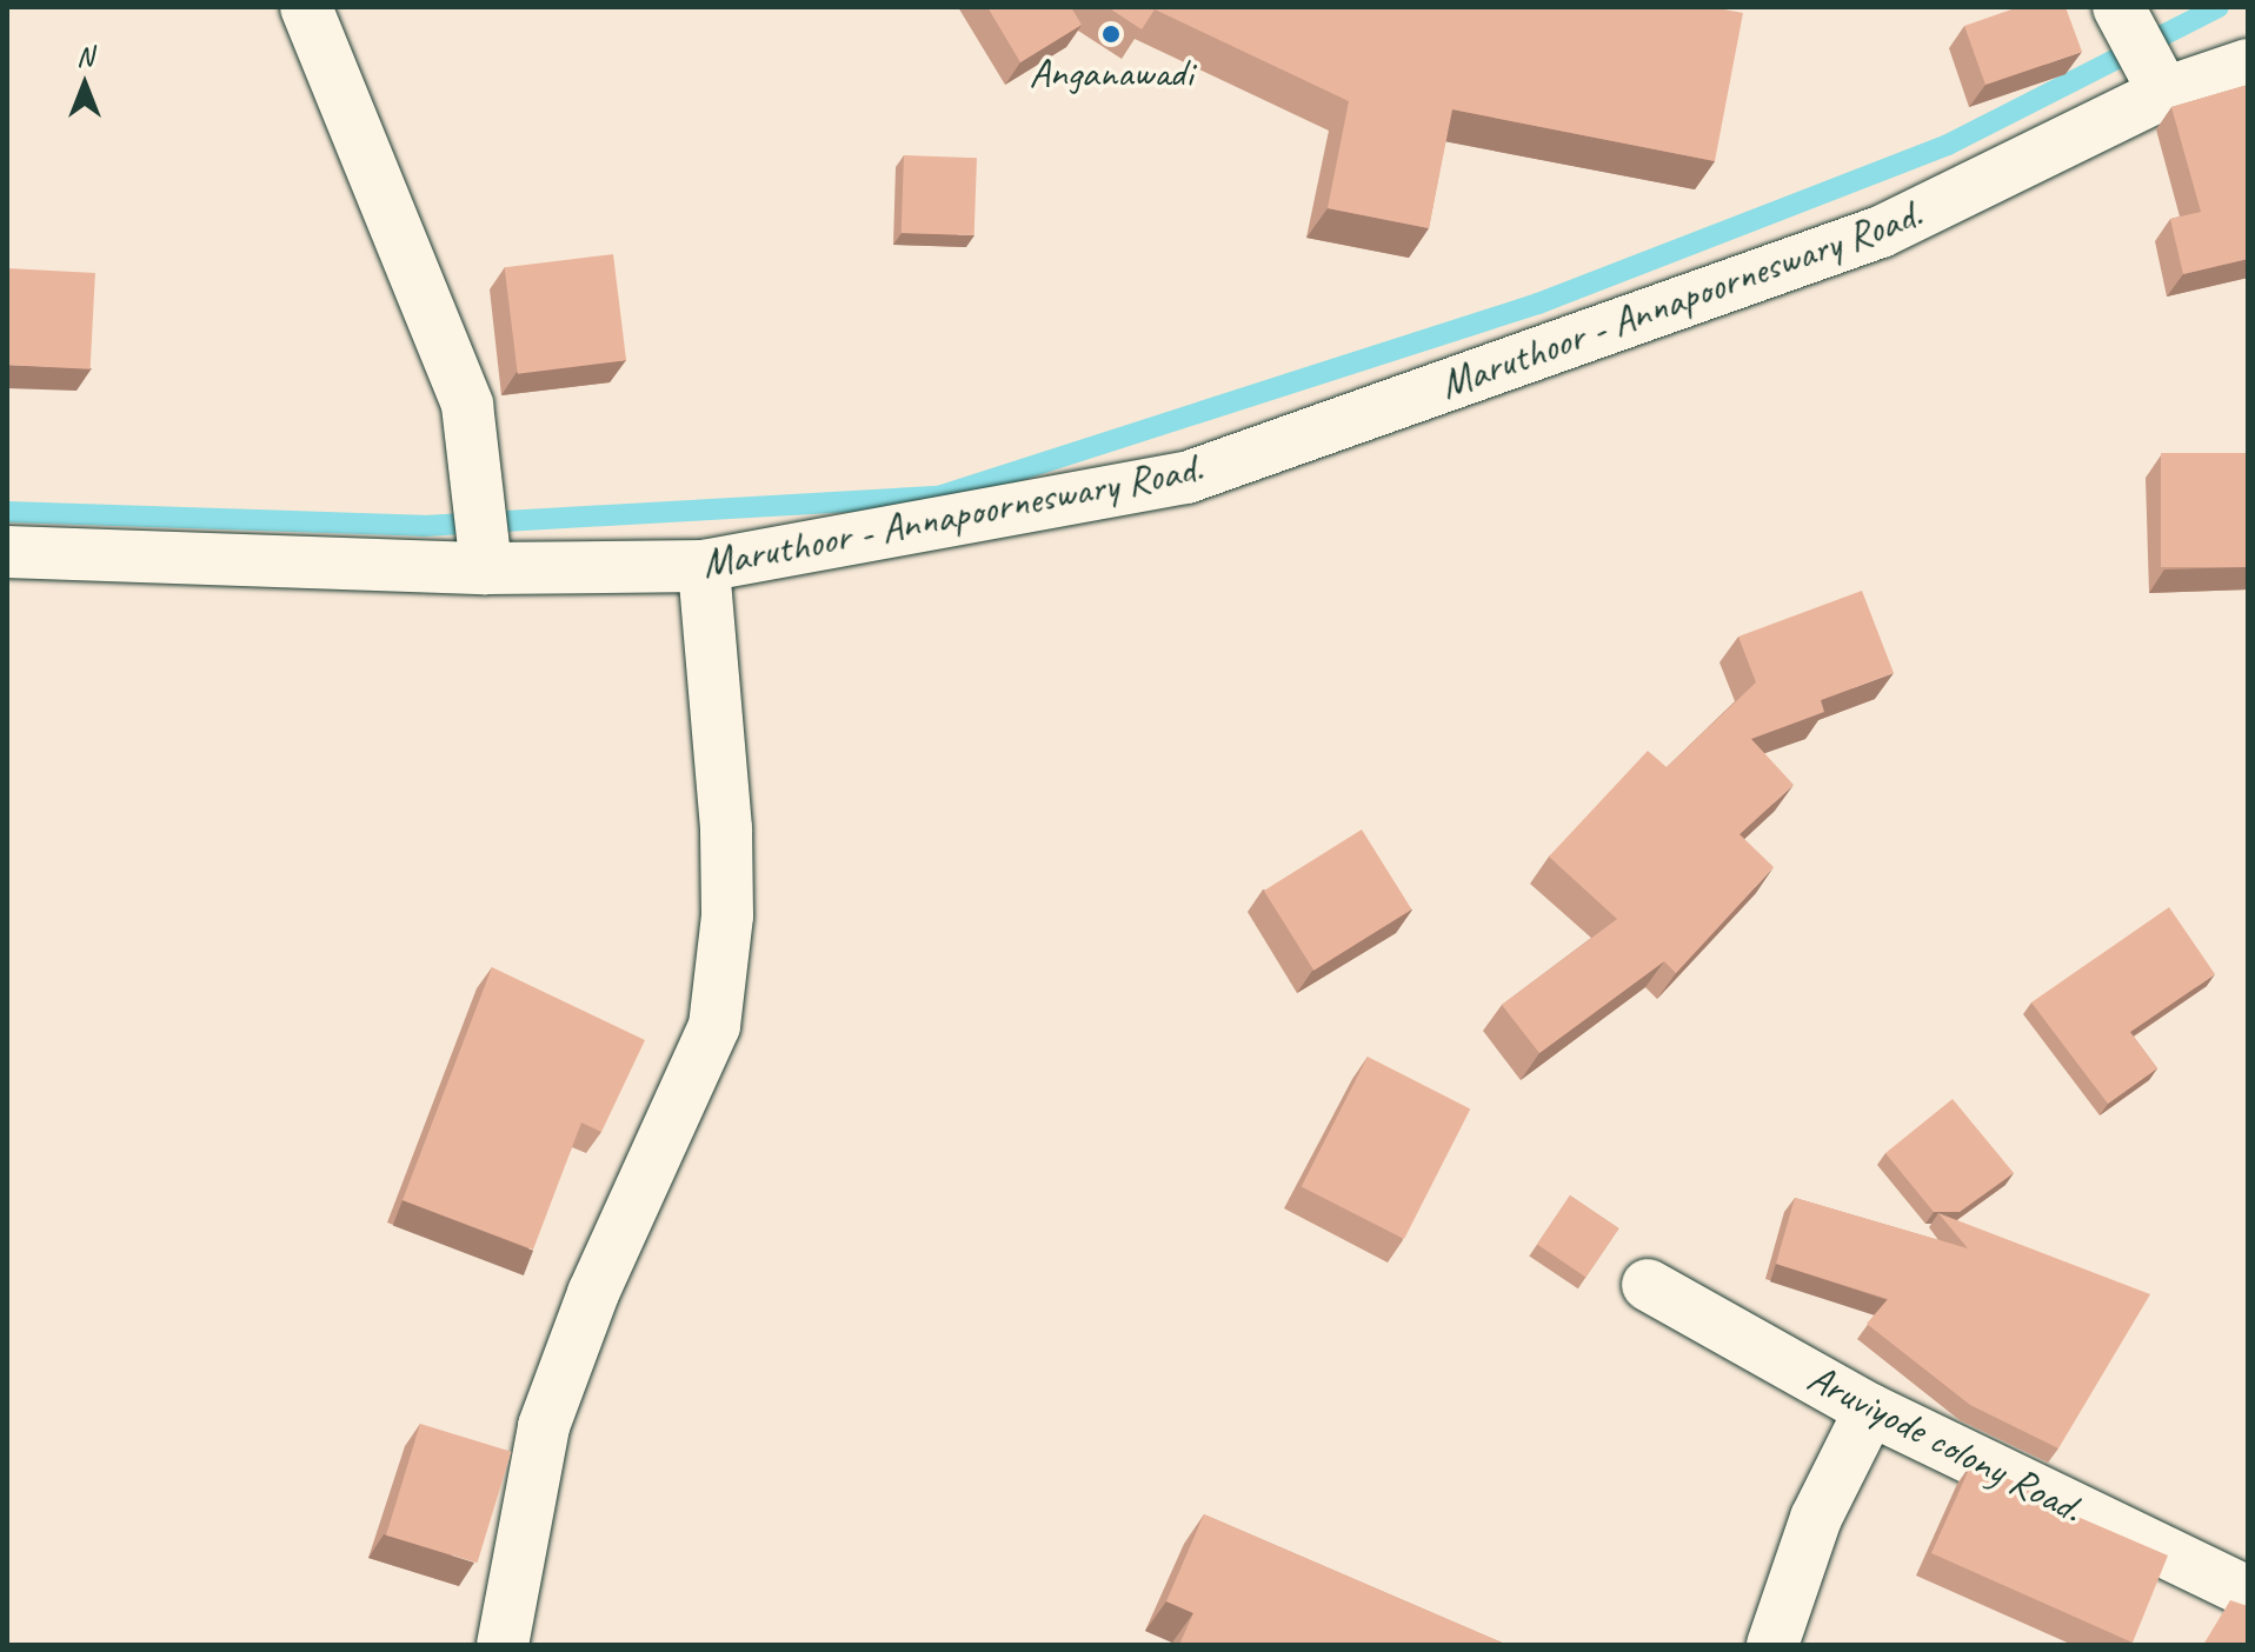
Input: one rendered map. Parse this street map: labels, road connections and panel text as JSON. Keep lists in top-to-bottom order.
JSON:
{
  "streets": {
    "street": ["Maruthoor - Annapoorneswary Road.", "Aruviyode colony Road."]
  },
  "places": ["Anganawadi"],
  "north": "top"
}
